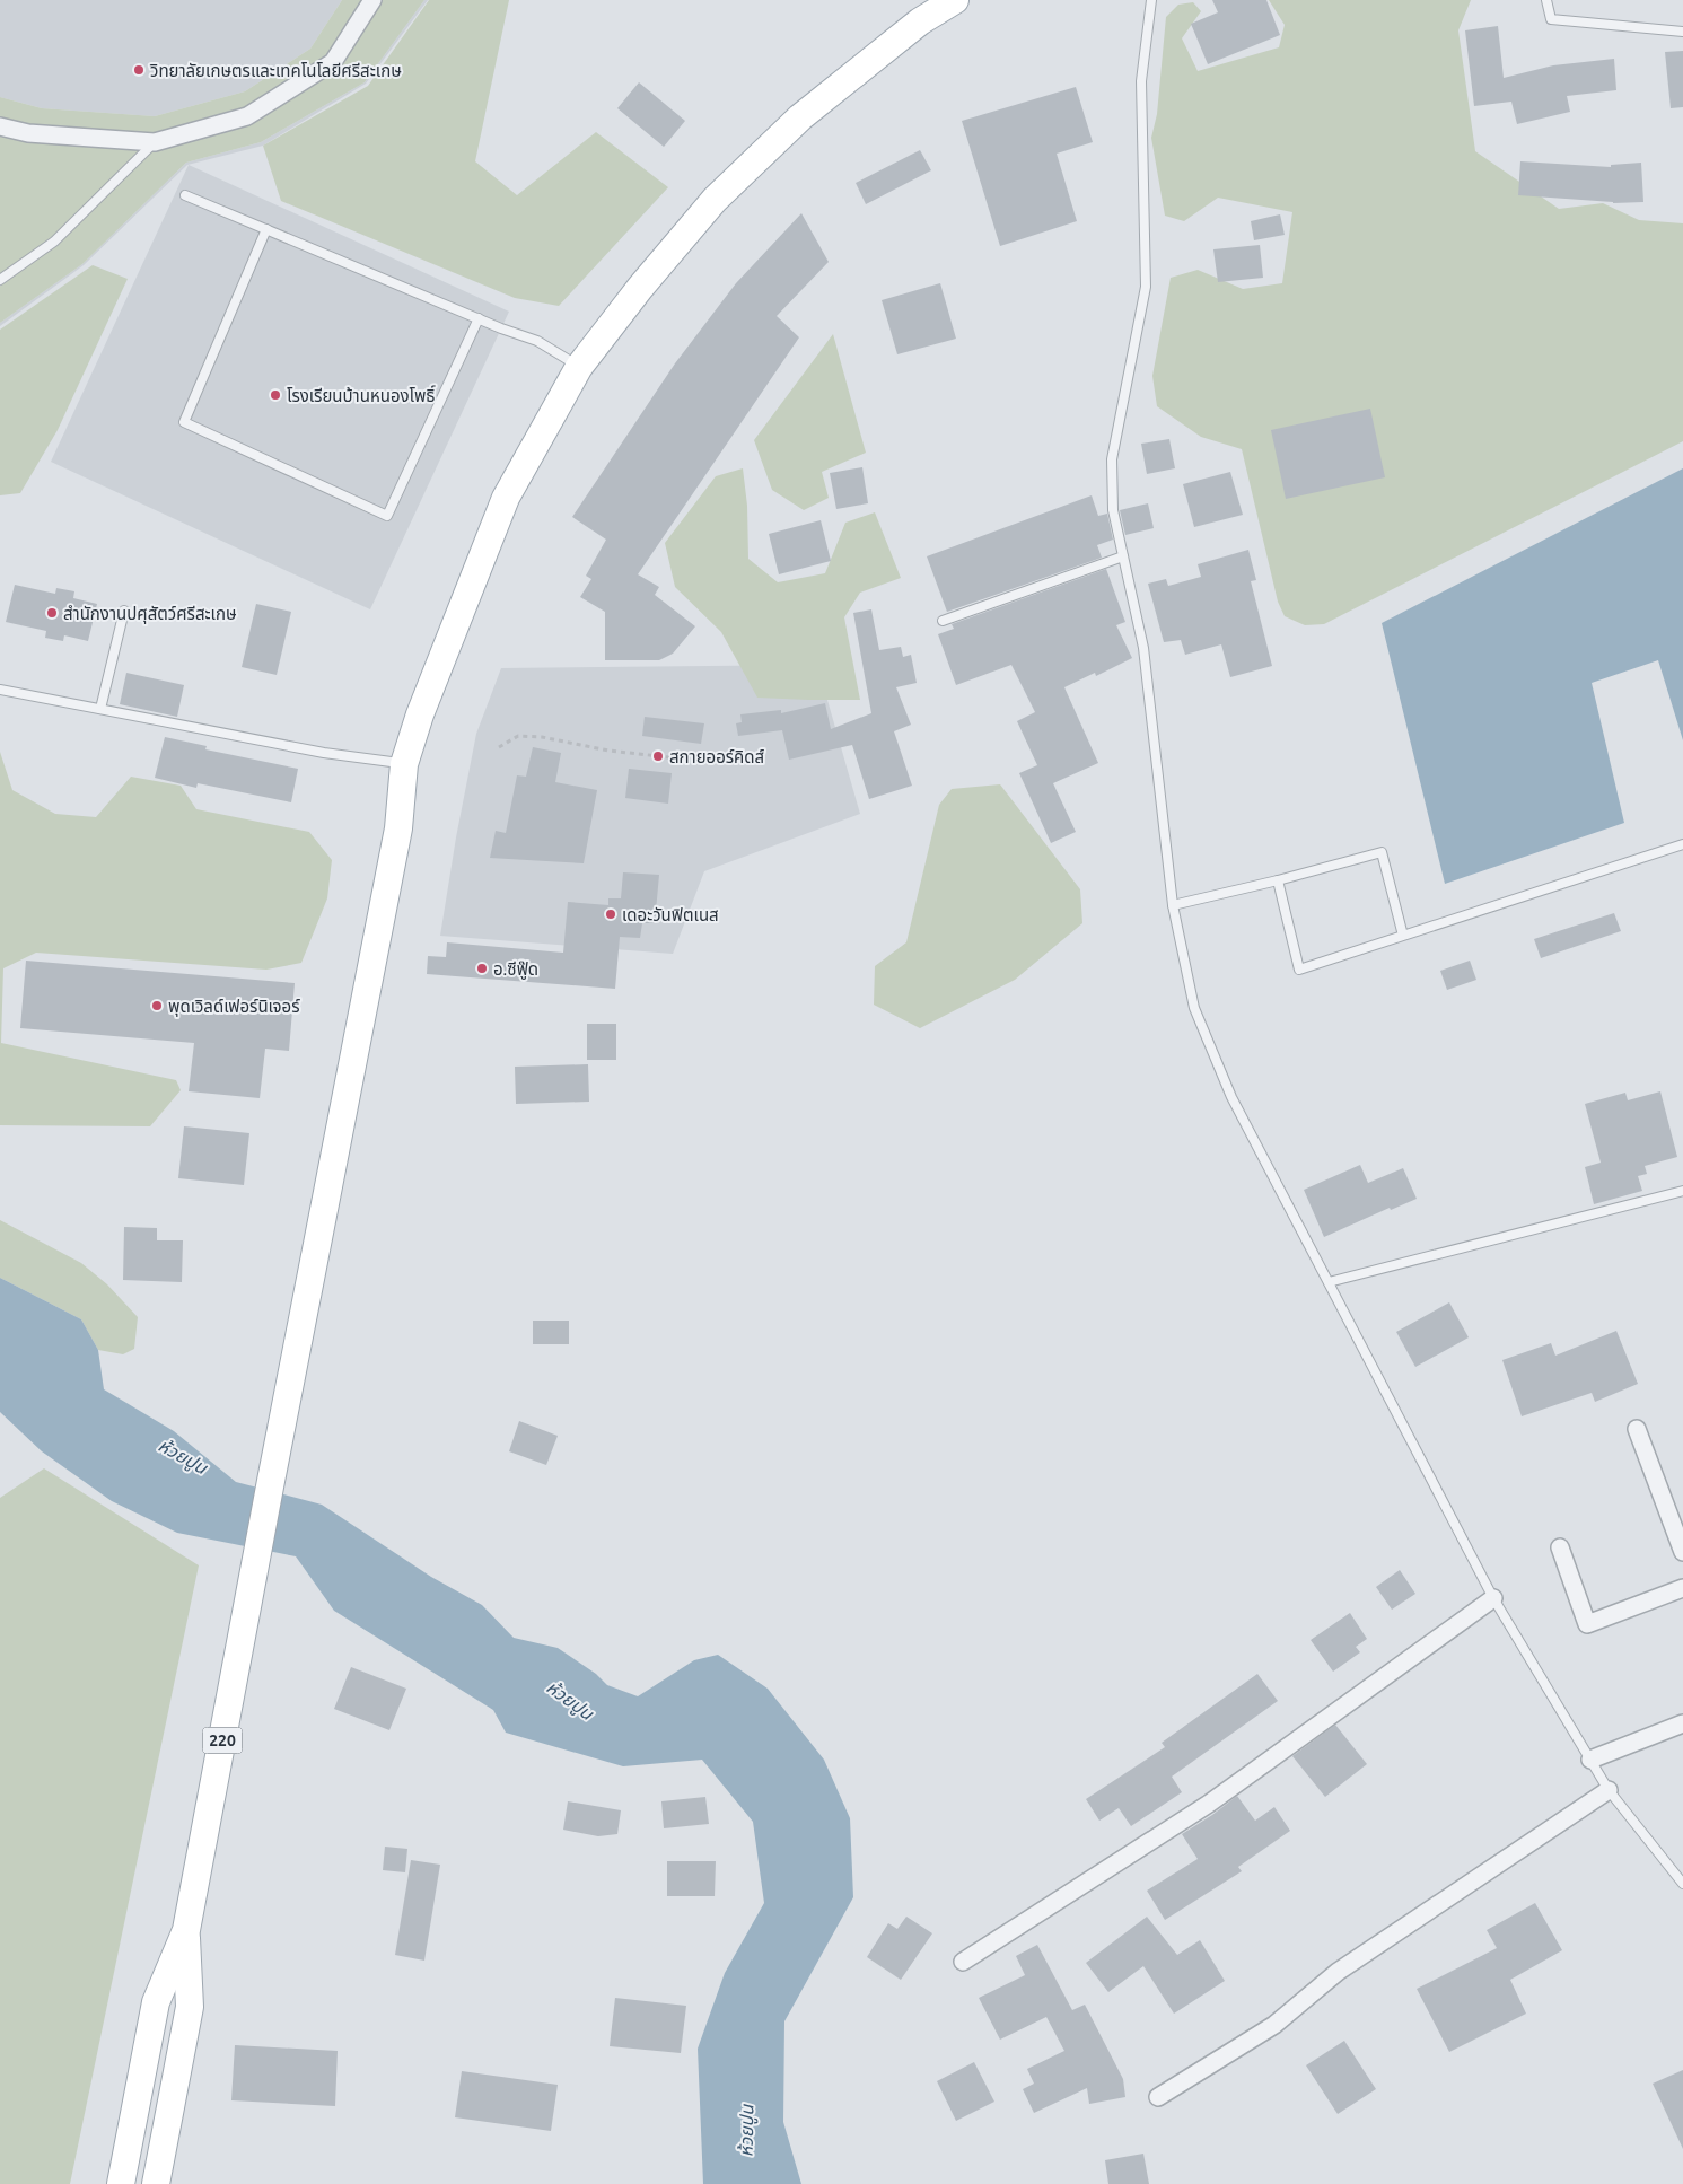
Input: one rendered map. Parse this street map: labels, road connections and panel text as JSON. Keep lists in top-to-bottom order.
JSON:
{
  "streets": {
    "main road": ["220"]
  },
  "water": ["ห้วยปูน"],
  "places": [
    "วิทยาลัยเกษตรและเทคโนโลยีศรีสะเกษ",
    "โรงเรียนบ้านหนองโพธิ์",
    "สำนักงานปศุสัตว์ศรีสะเกษ",
    "สกายออร์คิดส์",
    "เดอะวันฟิตเนส",
    "อ.ซีฟู๊ด",
    "พุดเวิลด์เฟอร์นิเจอร์"
  ]
}
